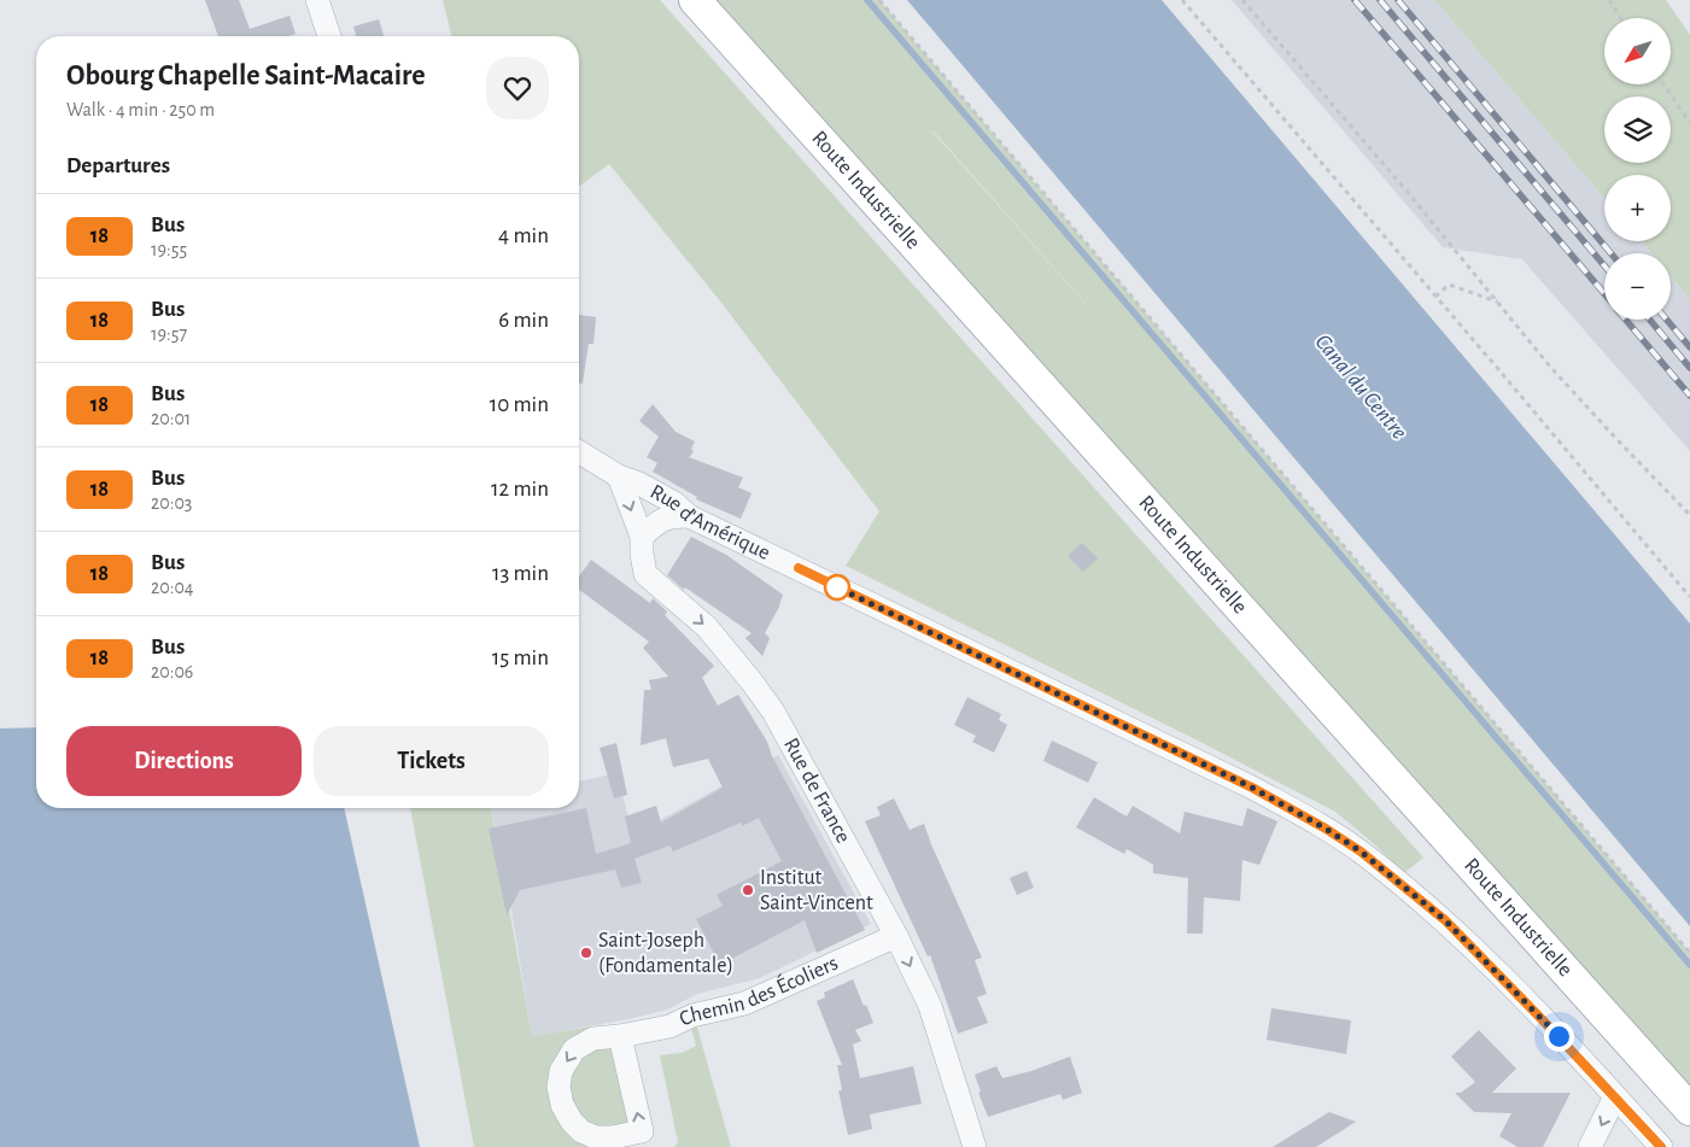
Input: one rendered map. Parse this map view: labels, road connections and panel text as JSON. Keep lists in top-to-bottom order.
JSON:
{
  "streets": {
    "main road": ["Route Industrielle"],
    "street": ["Rue d'Amérique", "Rue de France", "Chemin des Écoliers"]
  },
  "crossings": [
    ["Rue d'Amérique", "Rue de France"],
    ["Rue de France", "Chemin des Écoliers"]
  ],
  "one_way": ["Rue de France"],
  "water": ["Canal du Centre"],
  "places": ["Institut Saint-Vincent", "Saint-Joseph (Fondamentale)"],
  "lines": ["bus line 18"],
  "north": "bottom left",
  "page": {
    "map_buttons": ["+", "−"],
    "heading": [
      ["Obourg Chapelle Saint-Macaire", "Walk · 4 min · 250 m"],
      "Departures"
    ],
    "list": [
      {
        "mark": "18",
        "name": "Bus",
        "note": "19:55",
        "value": "4 min"
      },
      {
        "mark": "18",
        "name": "Bus",
        "note": "19:57",
        "value": "6 min"
      },
      {
        "mark": "18",
        "name": "Bus",
        "note": "20:01",
        "value": "10 min"
      },
      {
        "mark": "18",
        "name": "Bus",
        "note": "20:03",
        "value": "12 min"
      },
      {
        "mark": "18",
        "name": "Bus",
        "note": "20:04",
        "value": "13 min"
      },
      {
        "mark": "18",
        "name": "Bus",
        "note": "20:06",
        "value": "15 min"
      }
    ],
    "buttons": ["Directions", "Tickets"]
  }
}
